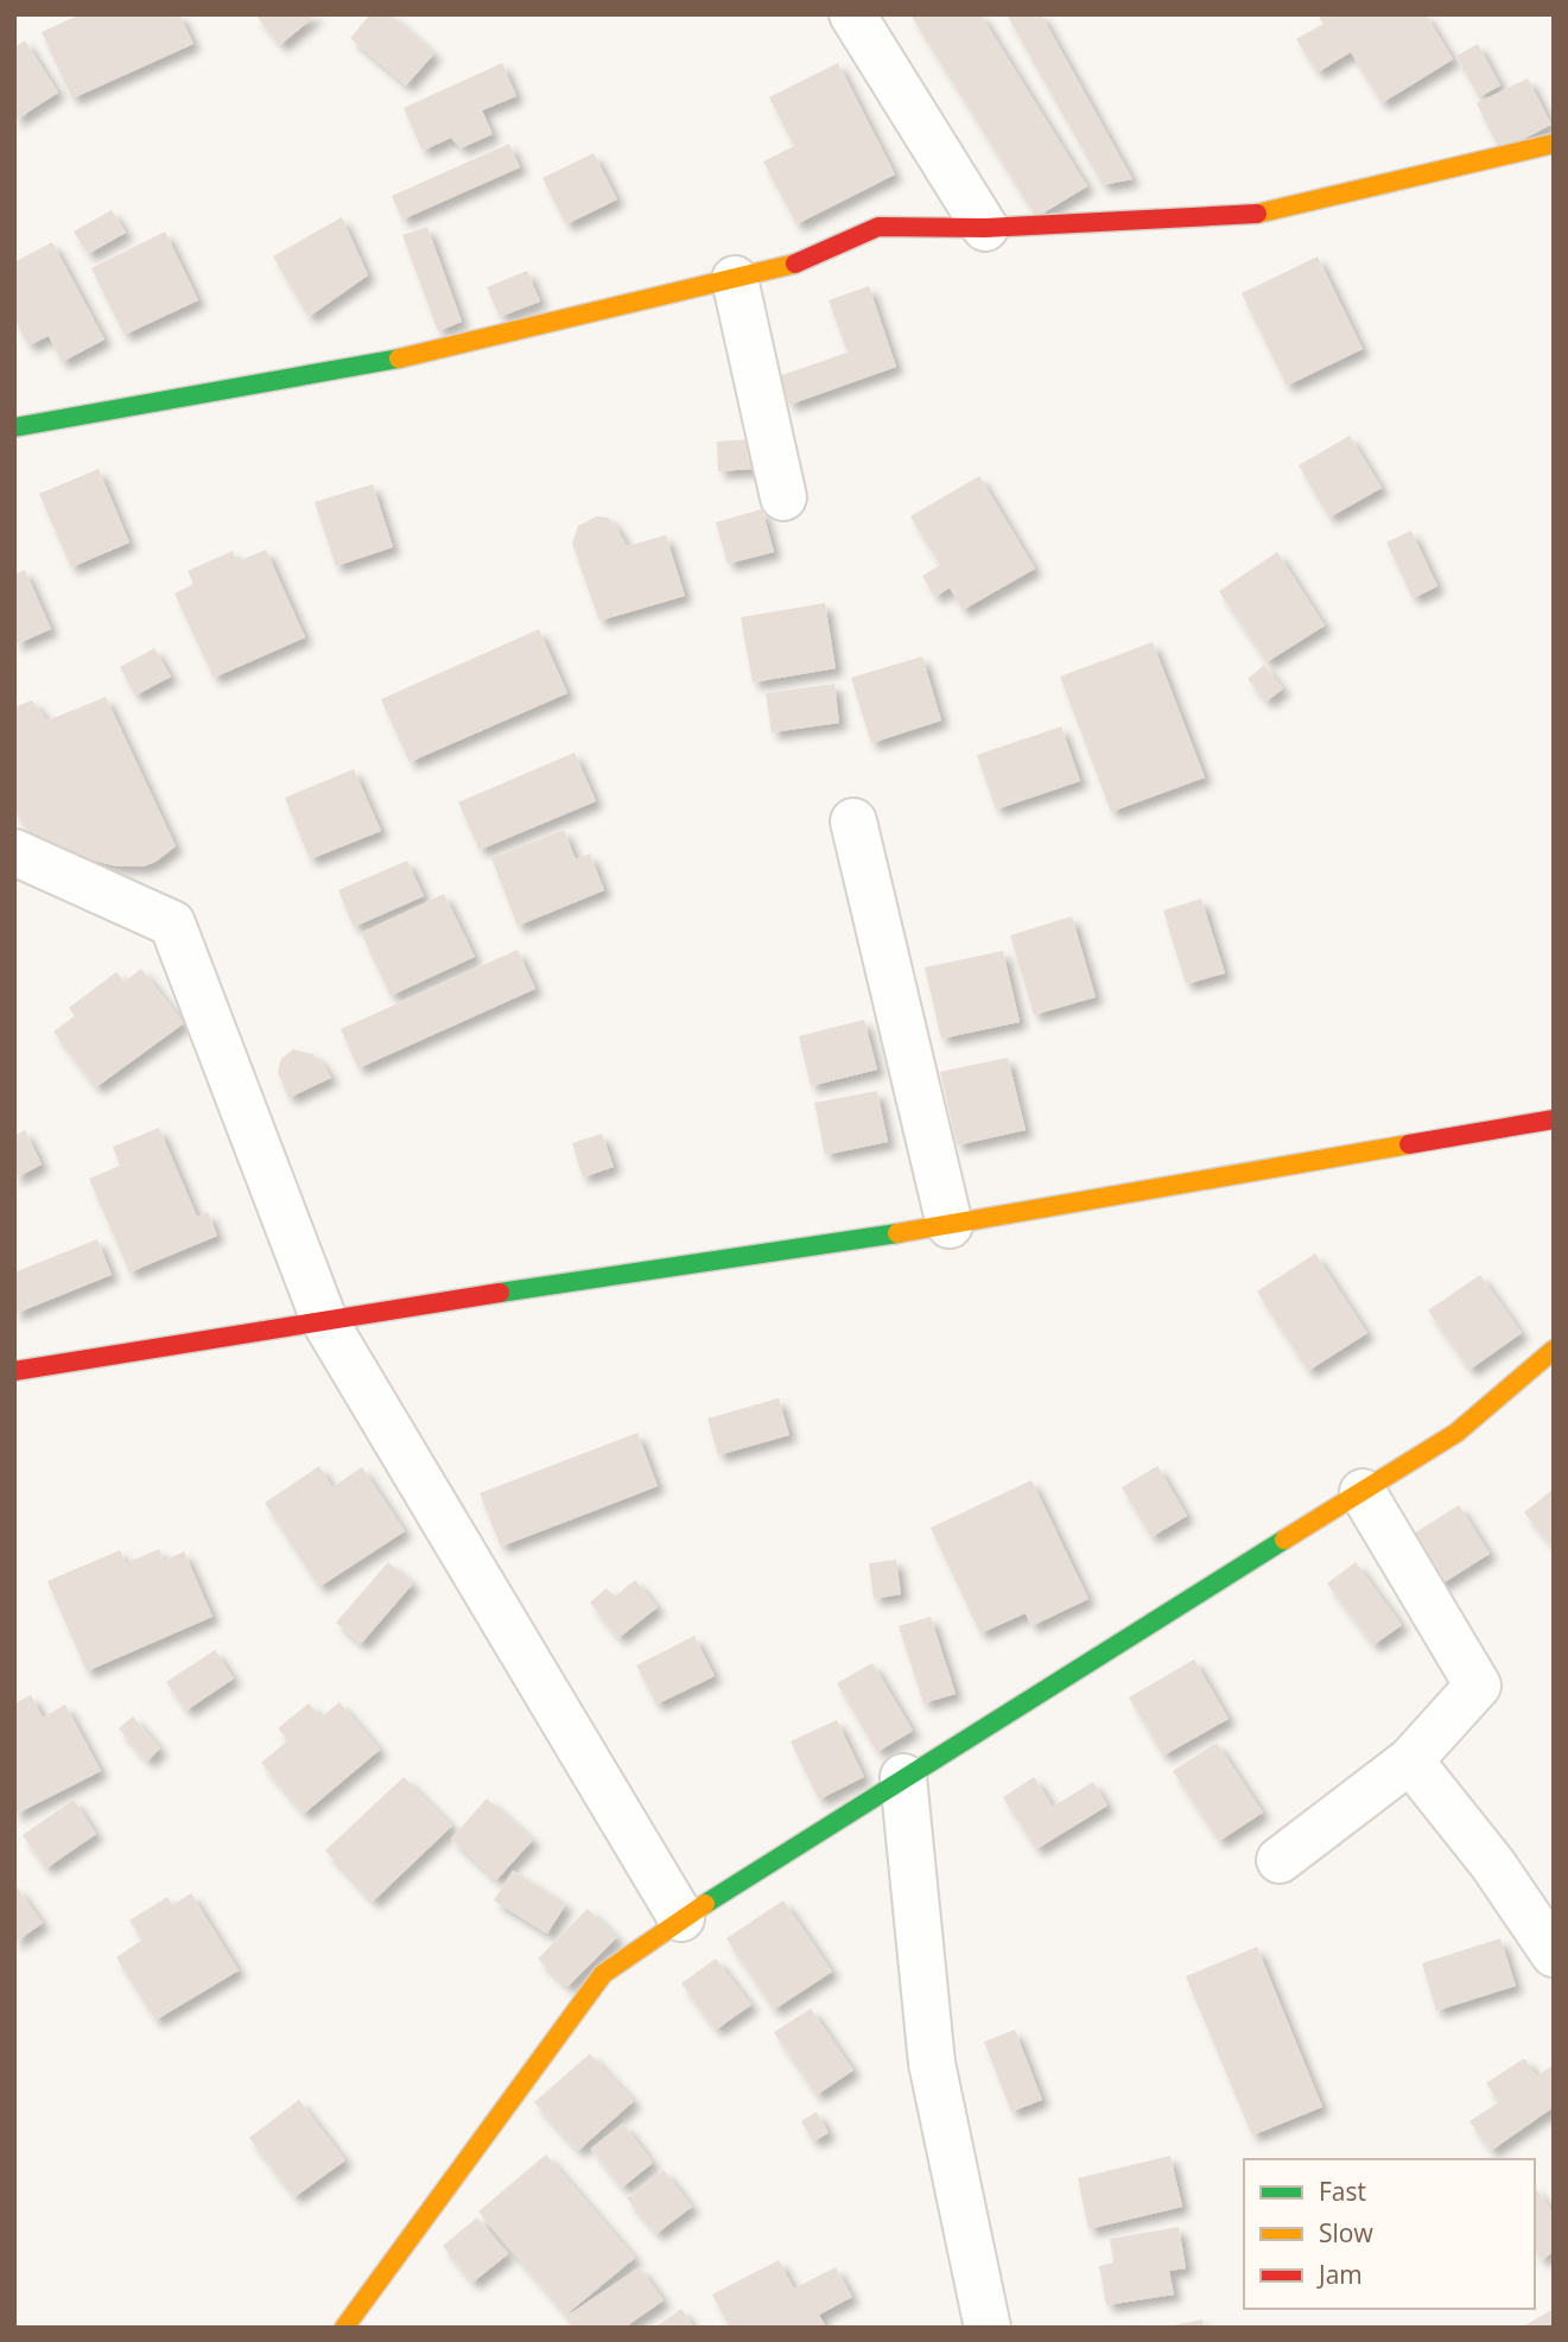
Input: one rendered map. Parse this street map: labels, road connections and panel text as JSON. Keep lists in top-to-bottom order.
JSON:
{
  "legend": ["Fast", "Slow", "Jam"]
}
